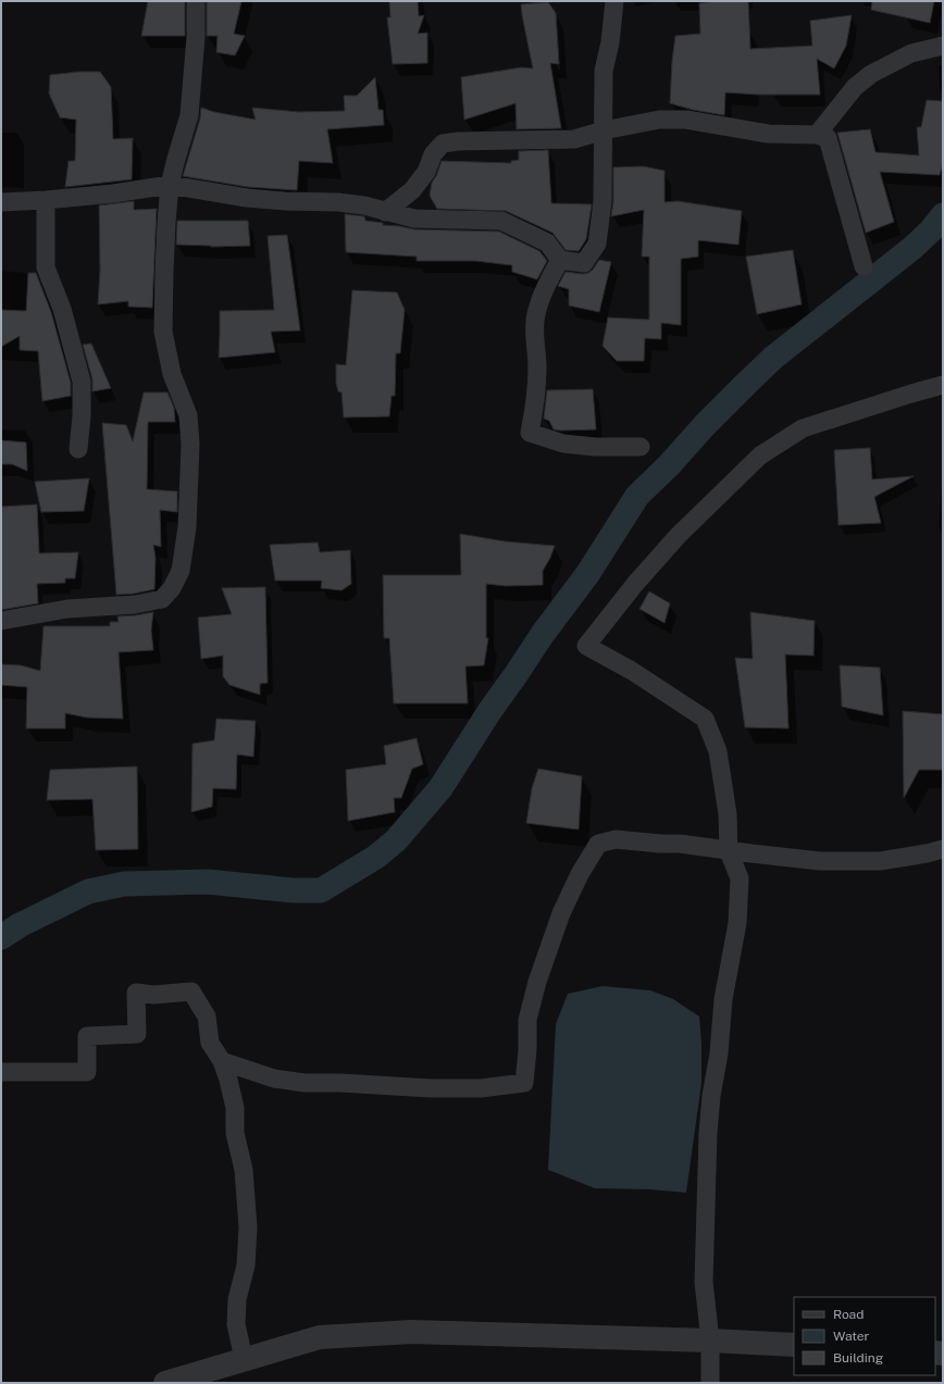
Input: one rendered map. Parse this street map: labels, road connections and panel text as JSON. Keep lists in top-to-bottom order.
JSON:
{
  "legend": ["Road", "Water", "Building"]
}
